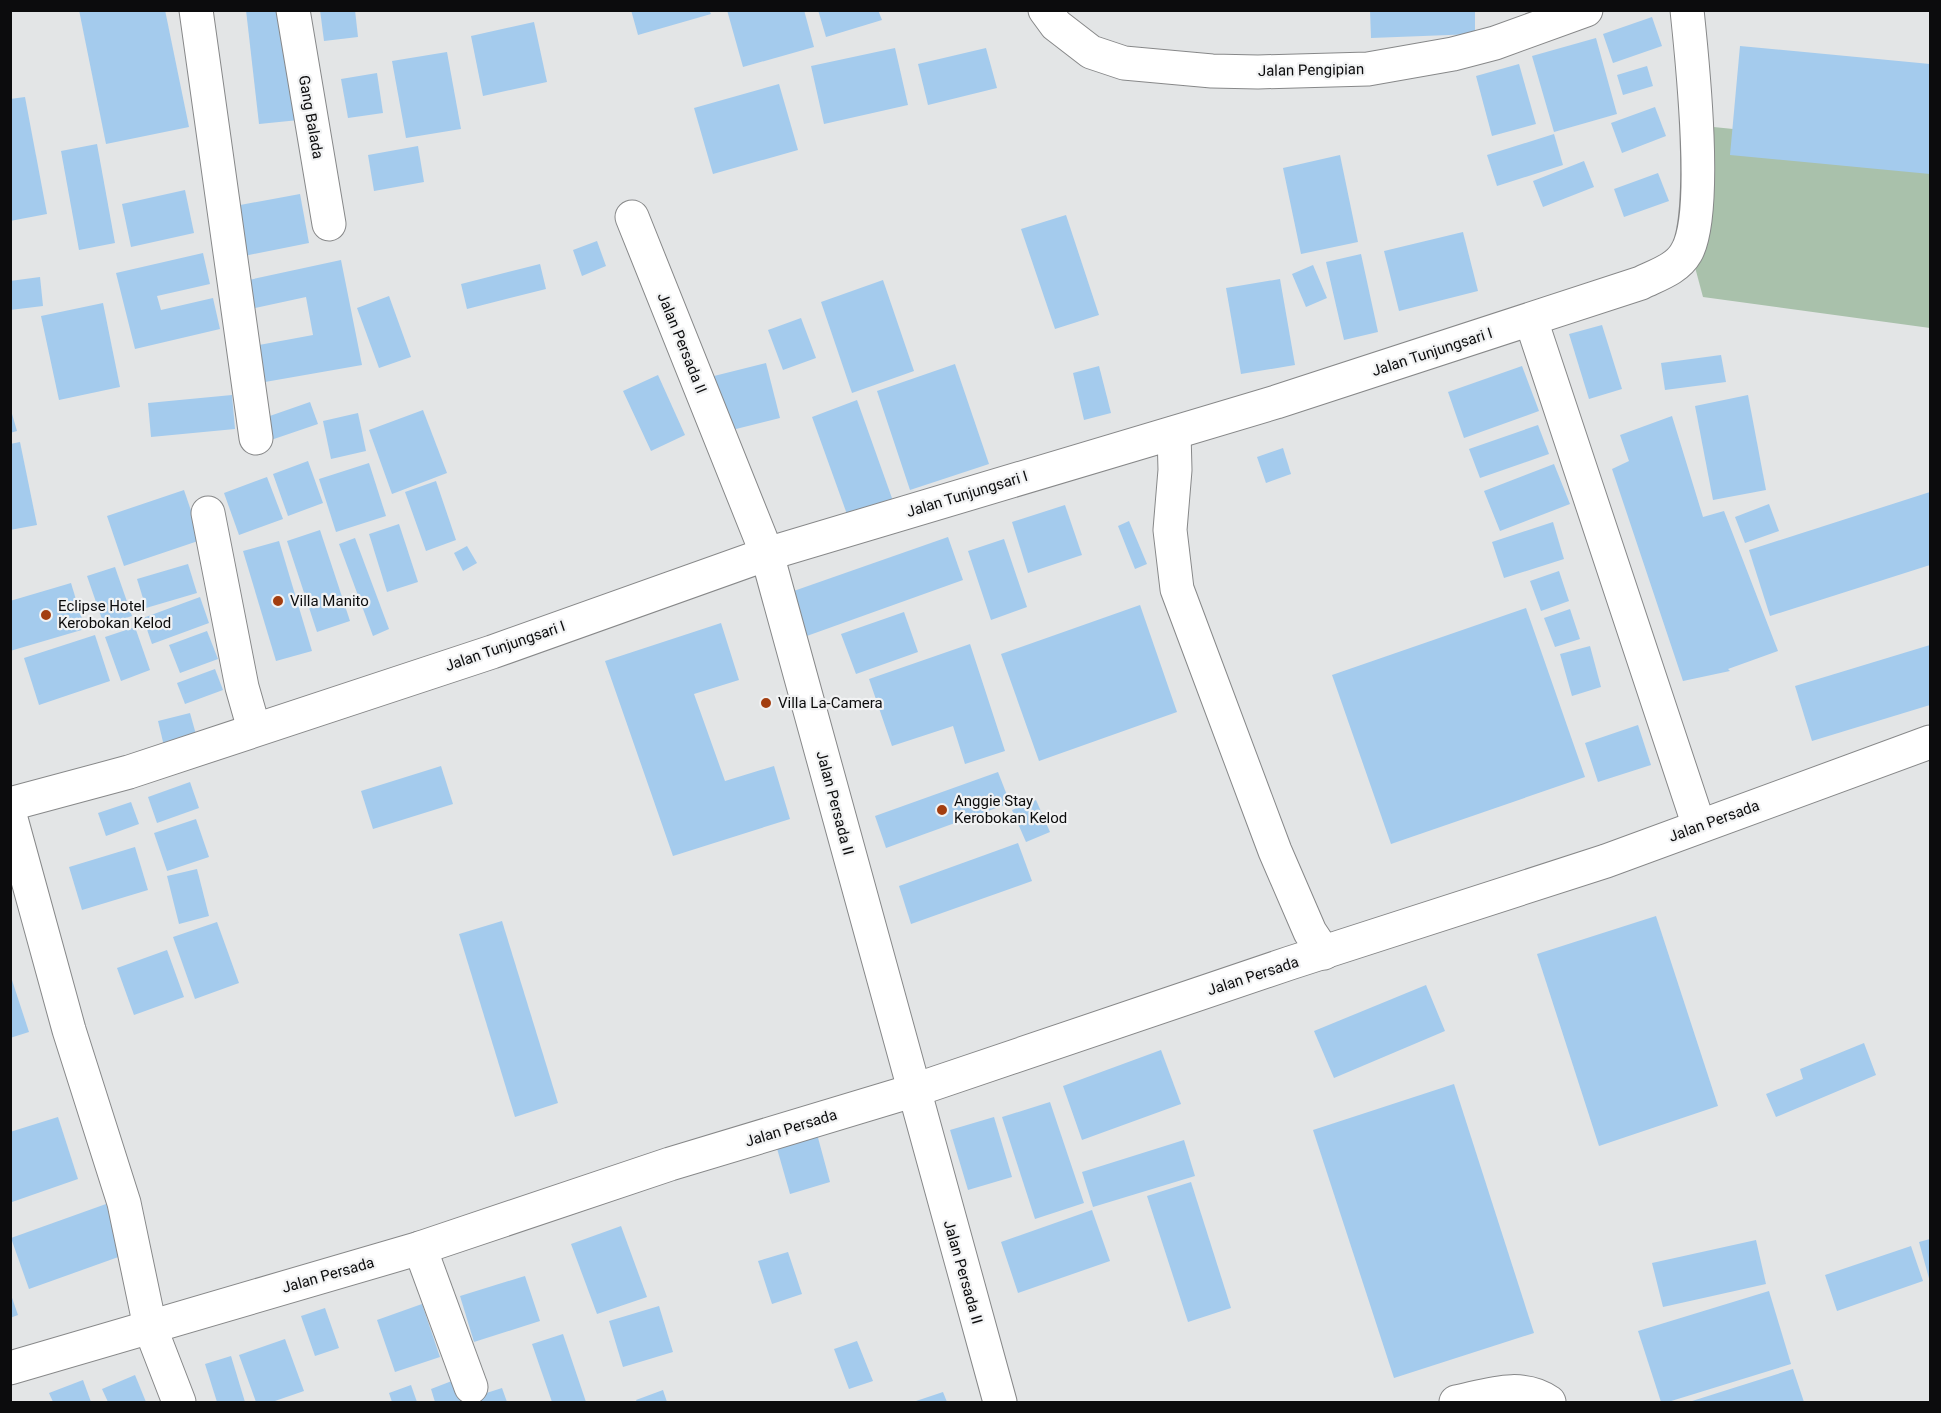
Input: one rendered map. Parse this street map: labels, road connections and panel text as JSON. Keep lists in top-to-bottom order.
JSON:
{
  "streets": {
    "street": [
      "Jalan Pengipian",
      "Gang Balada",
      "Jalan Persada II",
      "Jalan Tunjungsari I",
      "Jalan Persada"
    ]
  },
  "crossings": [
    ["Jalan Persada II", "Jalan Tunjungsari I"],
    ["Jalan Persada II", "Jalan Persada"]
  ],
  "places": [
    "Villa Manito",
    "Eclipse Hotel Kerobokan Kelod",
    "Villa La-Camera",
    "Anggie Stay Kerobokan Kelod"
  ]
}
